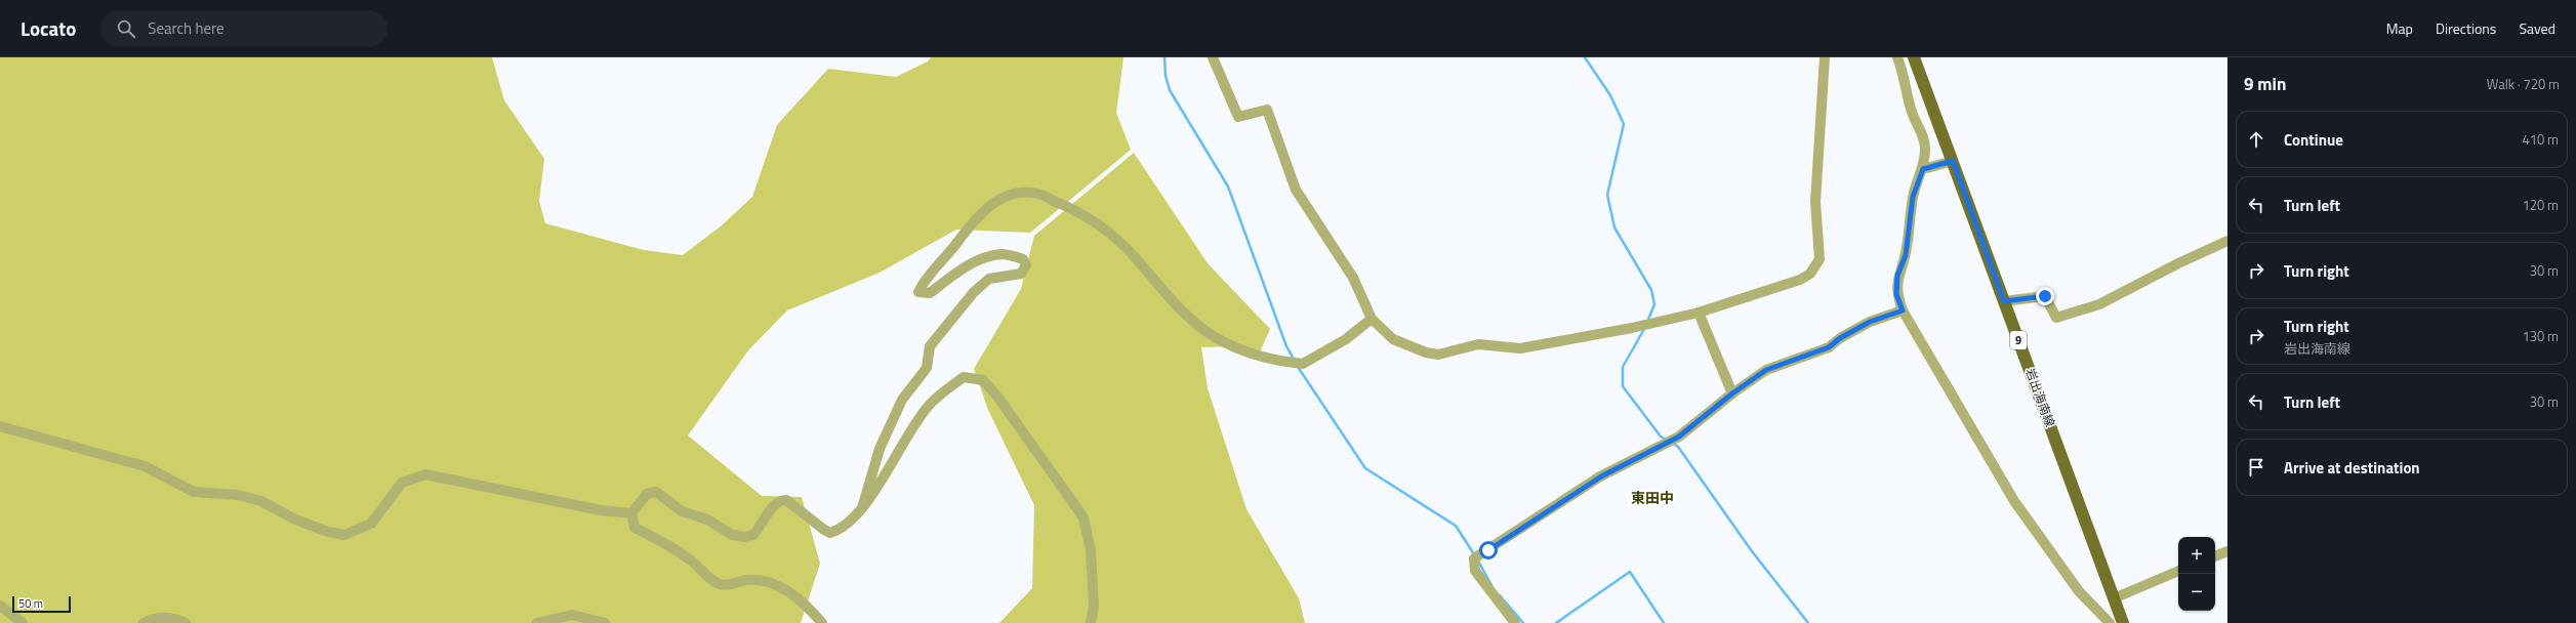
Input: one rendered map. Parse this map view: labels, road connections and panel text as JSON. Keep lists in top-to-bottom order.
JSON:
{
  "streets": {
    "main road": ["9", "岩出海南線"]
  },
  "districts": ["東田中"],
  "scale_bar": "50 m",
  "page": {
    "header": "Locato",
    "search": "Search here",
    "nav": ["Map", "Directions", "Saved"],
    "heading": ["9 min", "Walk · 720 m"],
    "list": [
      ["Continue", "410 m"],
      ["Turn left", "120 m"],
      ["Turn right", "30 m"],
      ["Turn right", "岩出海南線", "130 m"],
      ["Turn left", "30 m"],
      "Arrive at destination"
    ],
    "map_buttons": ["+", "−"],
    "scale": "50 m"
  }
}
